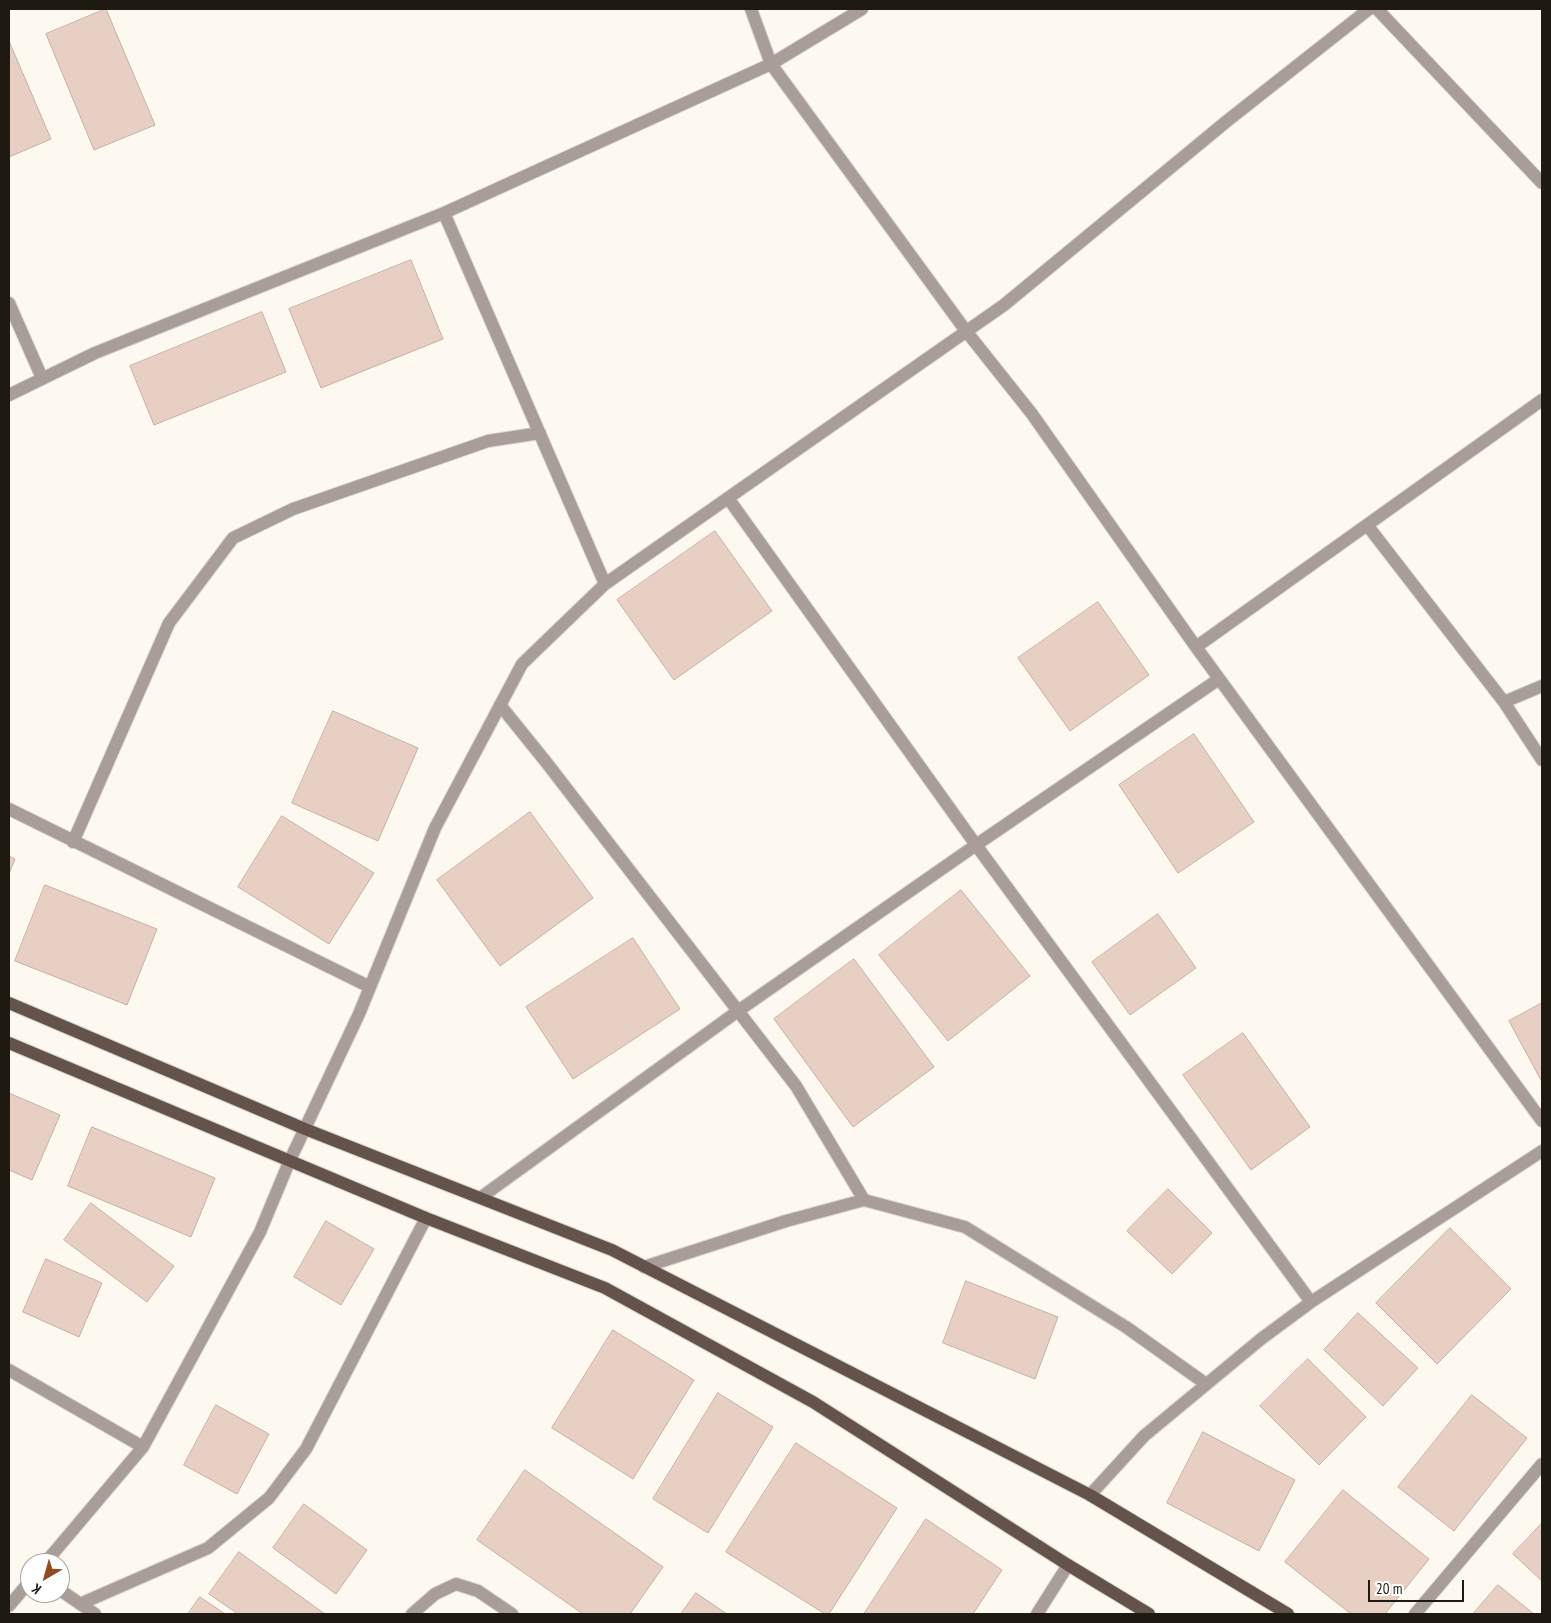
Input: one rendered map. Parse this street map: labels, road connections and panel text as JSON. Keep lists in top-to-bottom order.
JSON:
{
  "scale_bar": "20 m",
  "north": "bottom left"
}
